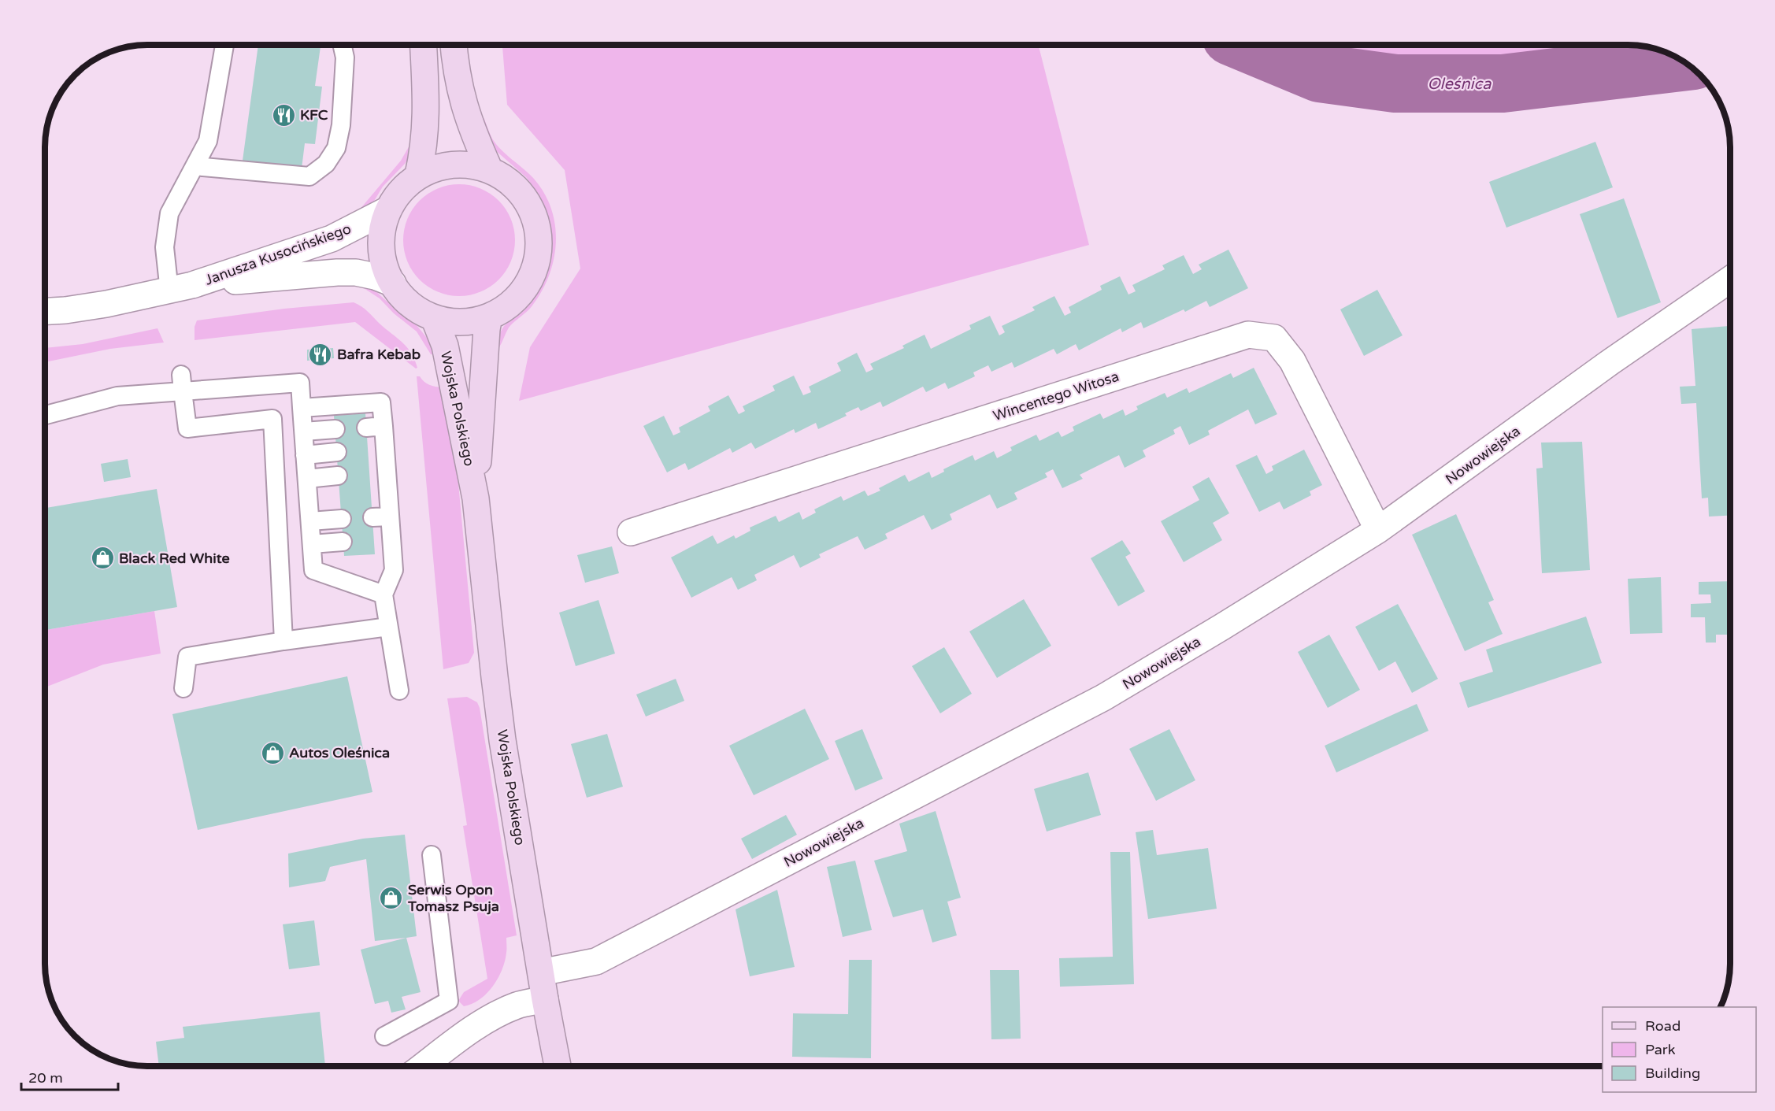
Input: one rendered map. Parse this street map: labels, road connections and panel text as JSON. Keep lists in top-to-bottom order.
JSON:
{
  "streets": {
    "main road": ["Wojska Polskiego"],
    "street": ["Janusza Kusocińskiego", "Wincentego Witosa", "Nowowiejska"]
  },
  "crossings": [
    ["Janusza Kusocińskiego", "Wojska Polskiego"],
    ["Wincentego Witosa", "Nowowiejska"],
    ["Wojska Polskiego", "Nowowiejska"]
  ],
  "water": ["Oleśnica"],
  "places": {
    "restaurant": ["KFC", "Bafra Kebab"],
    "shop": ["Black Red White", "Autos Oleśnica", "Serwis Opon Tomasz Psuja"]
  },
  "legend": ["Road", "Park", "Building"],
  "scale_bar": "20 m"
}
